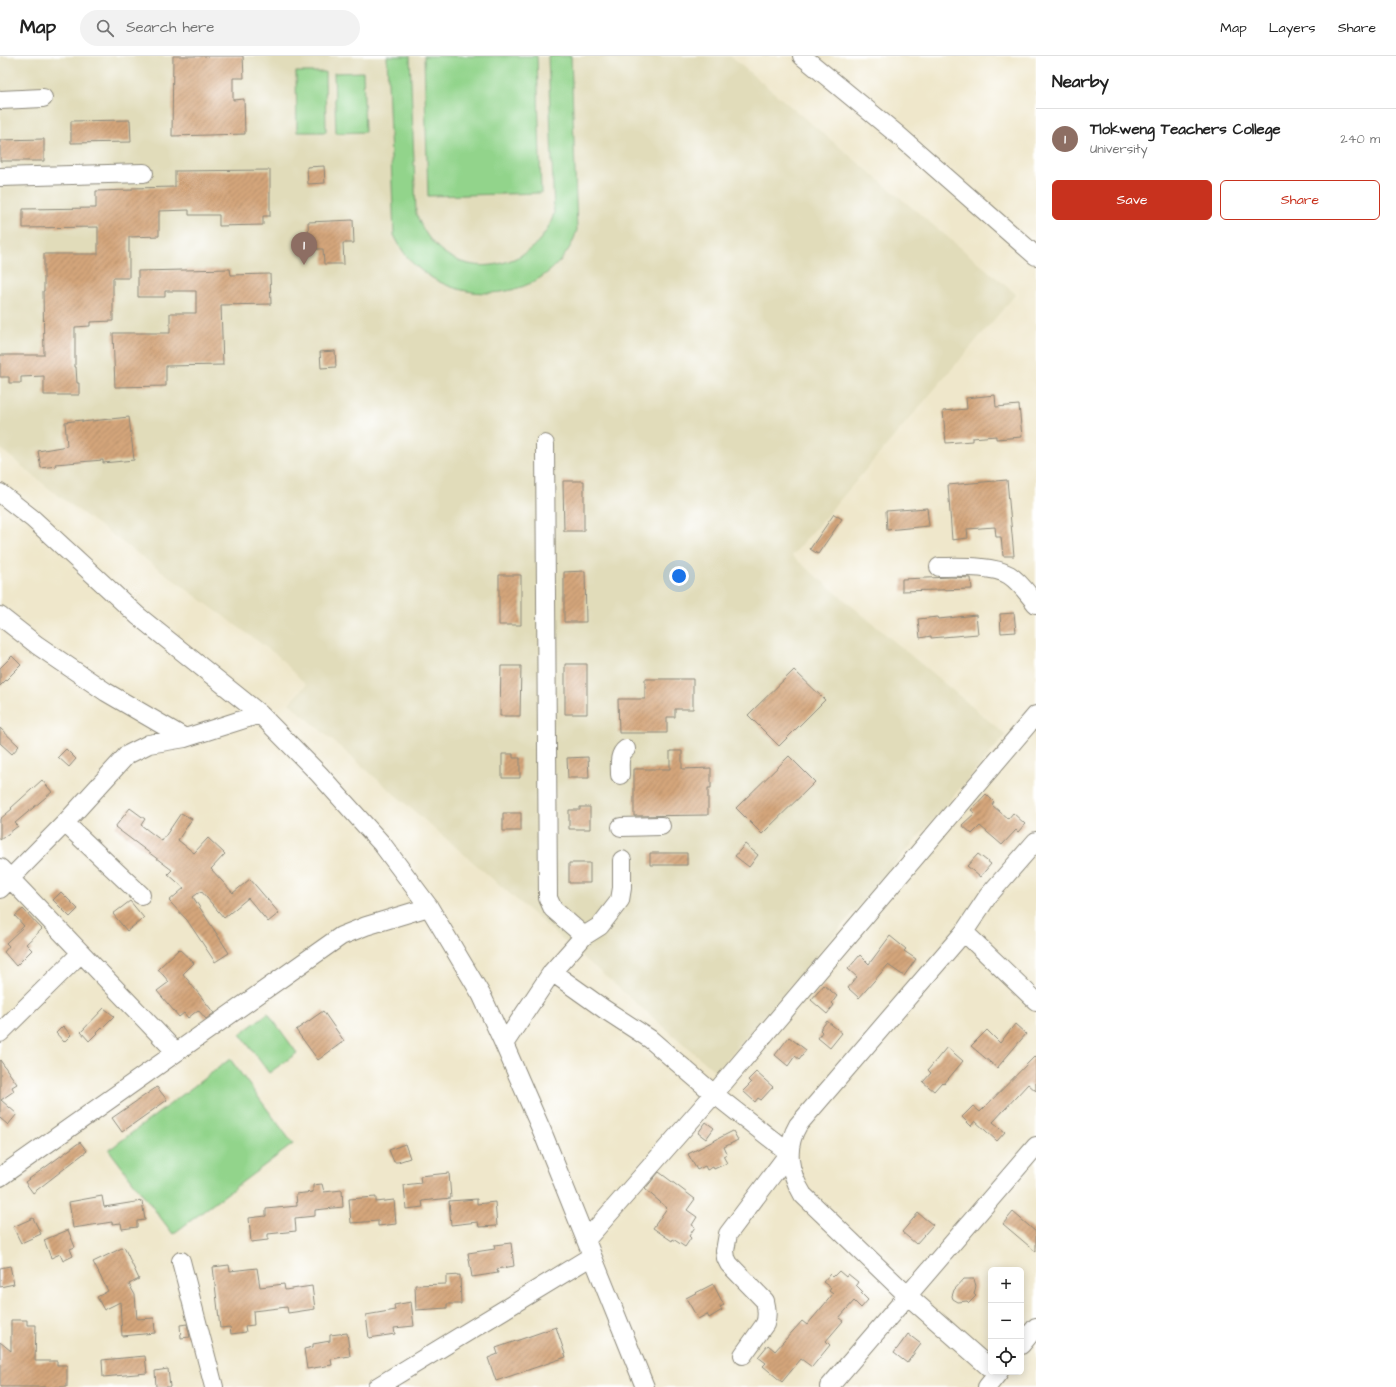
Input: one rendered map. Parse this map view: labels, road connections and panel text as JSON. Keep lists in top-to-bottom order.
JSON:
{
  "page": {
    "header": "Map",
    "search": "Search here",
    "nav": ["Map", "Layers", "Share"],
    "heading": "Nearby",
    "list": [
      {
        "mark": "1",
        "name": "Tlokweng Teachers College",
        "note": "University",
        "value": "240 m"
      }
    ],
    "buttons": ["Save", "Share"],
    "pins": "1",
    "map_buttons": ["+", "−"]
  }
}
